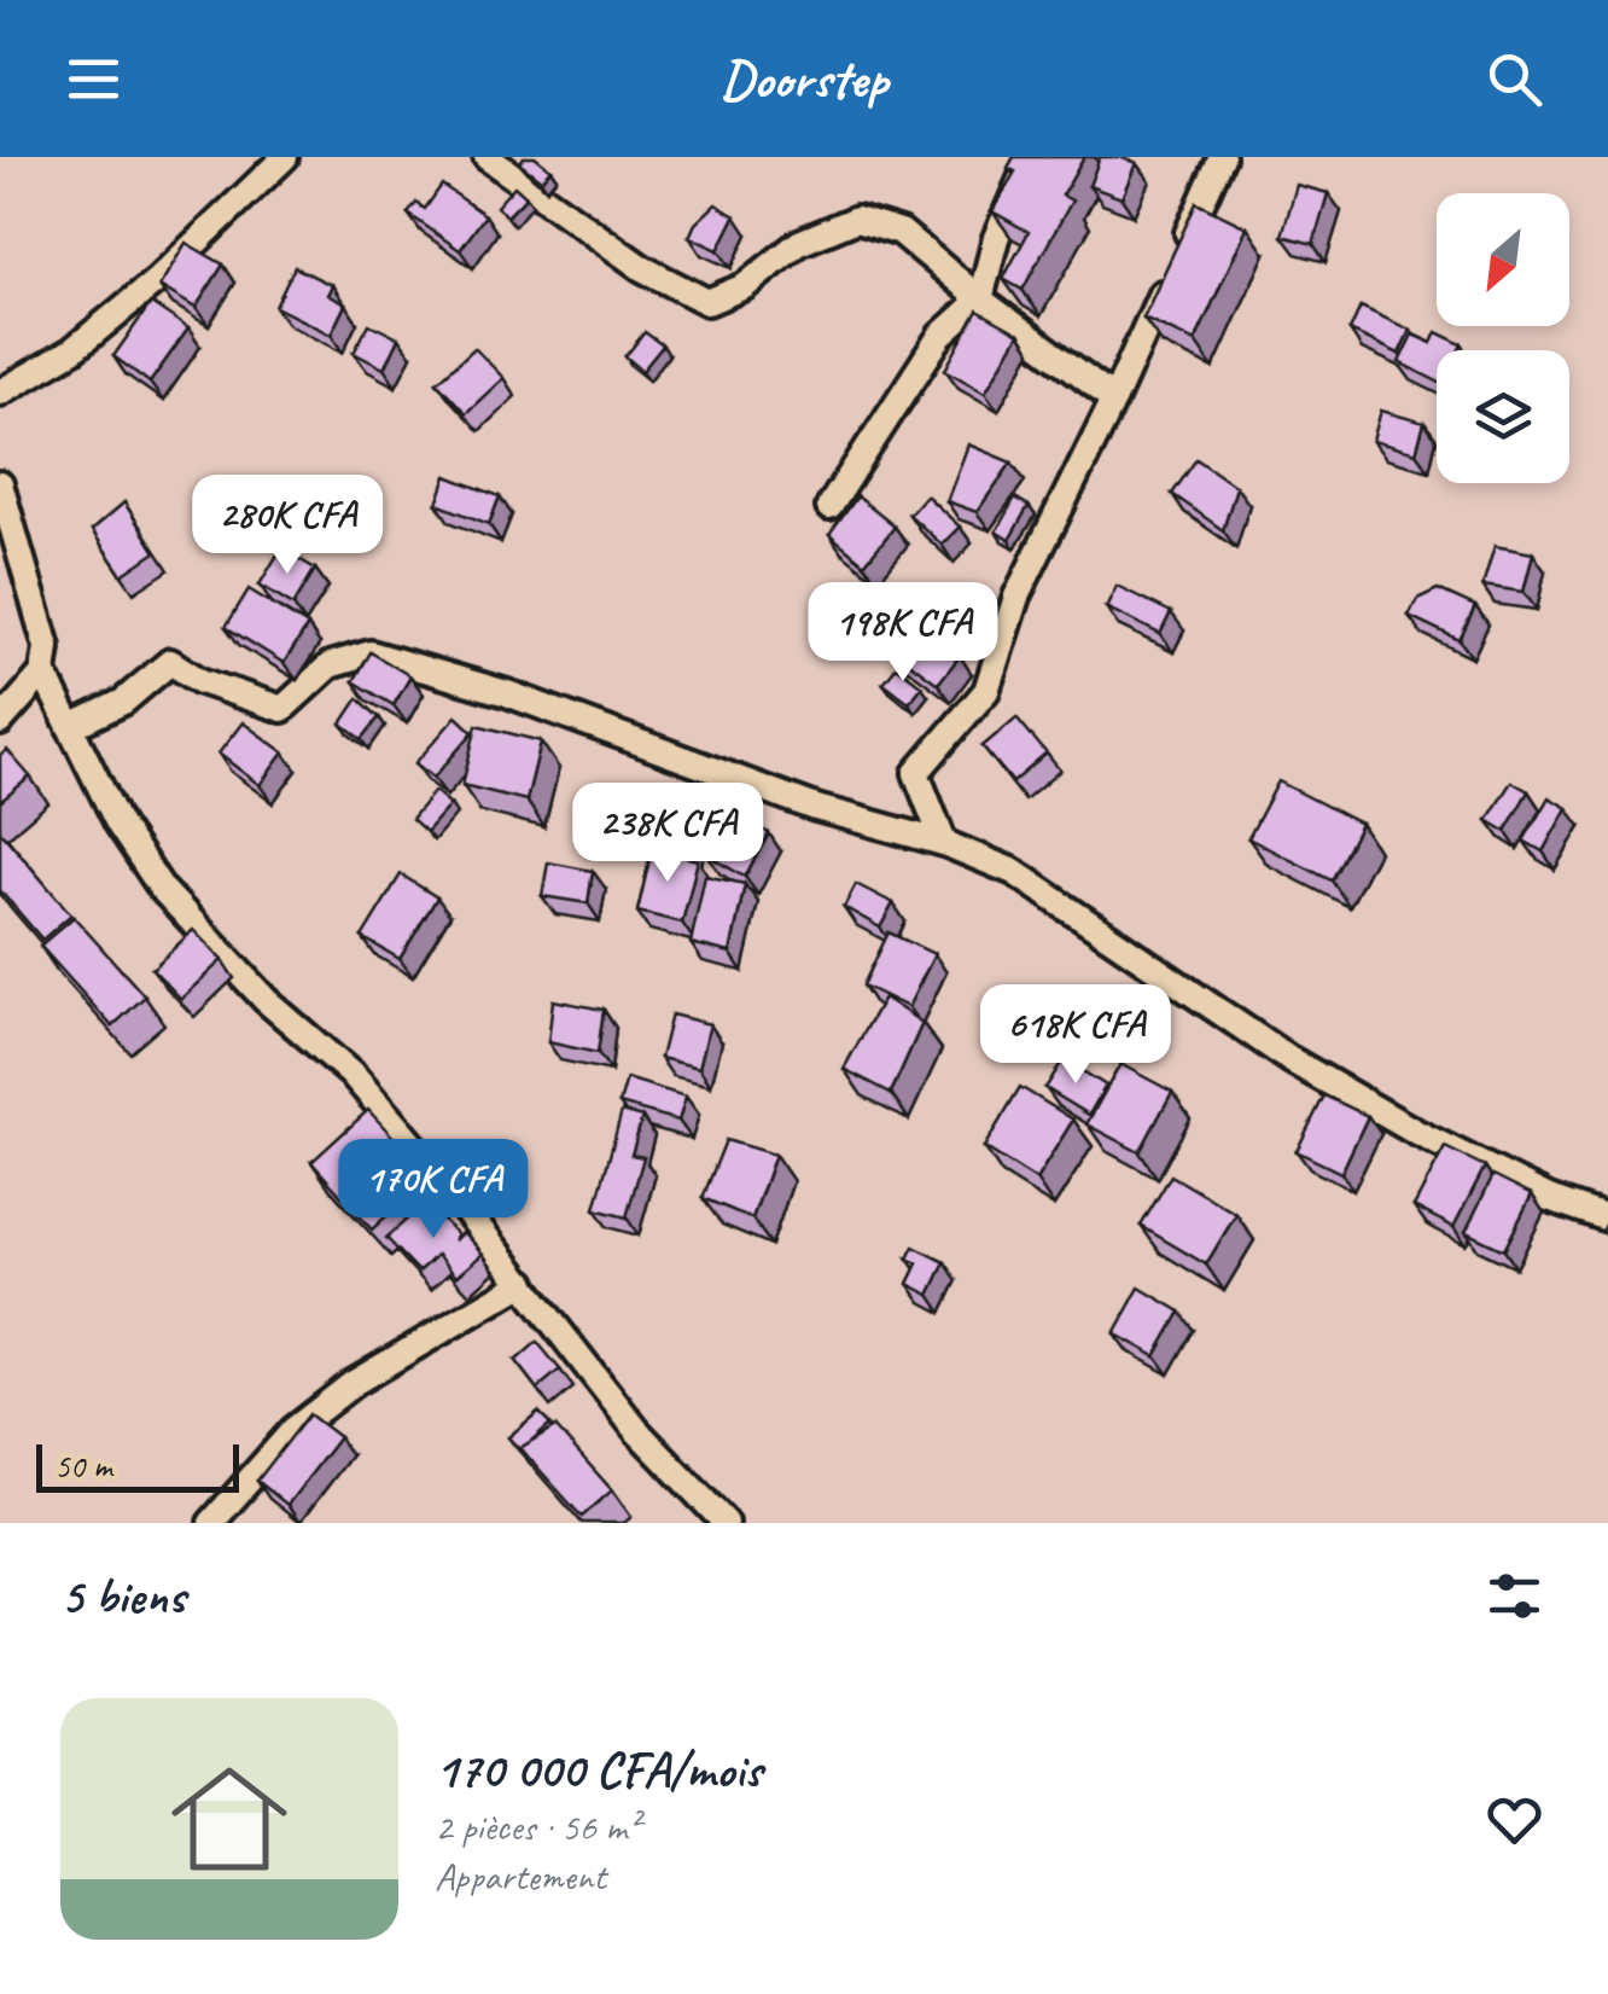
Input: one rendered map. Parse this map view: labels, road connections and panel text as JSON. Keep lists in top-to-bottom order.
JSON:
{
  "scale_bar": "50 m",
  "north": "bottom left",
  "page": {
    "header": "Doorstep",
    "price": [
      "280K CFA",
      "198K CFA",
      "238K CFA",
      "618K CFA",
      "170K CFA"
    ],
    "scale": "50 m",
    "heading": "5 biens",
    "list": [
      {
        "name": "170 000 CFA/mois",
        "note": "2 pièces · 56 m² · Appartement"
      }
    ]
  }
}
